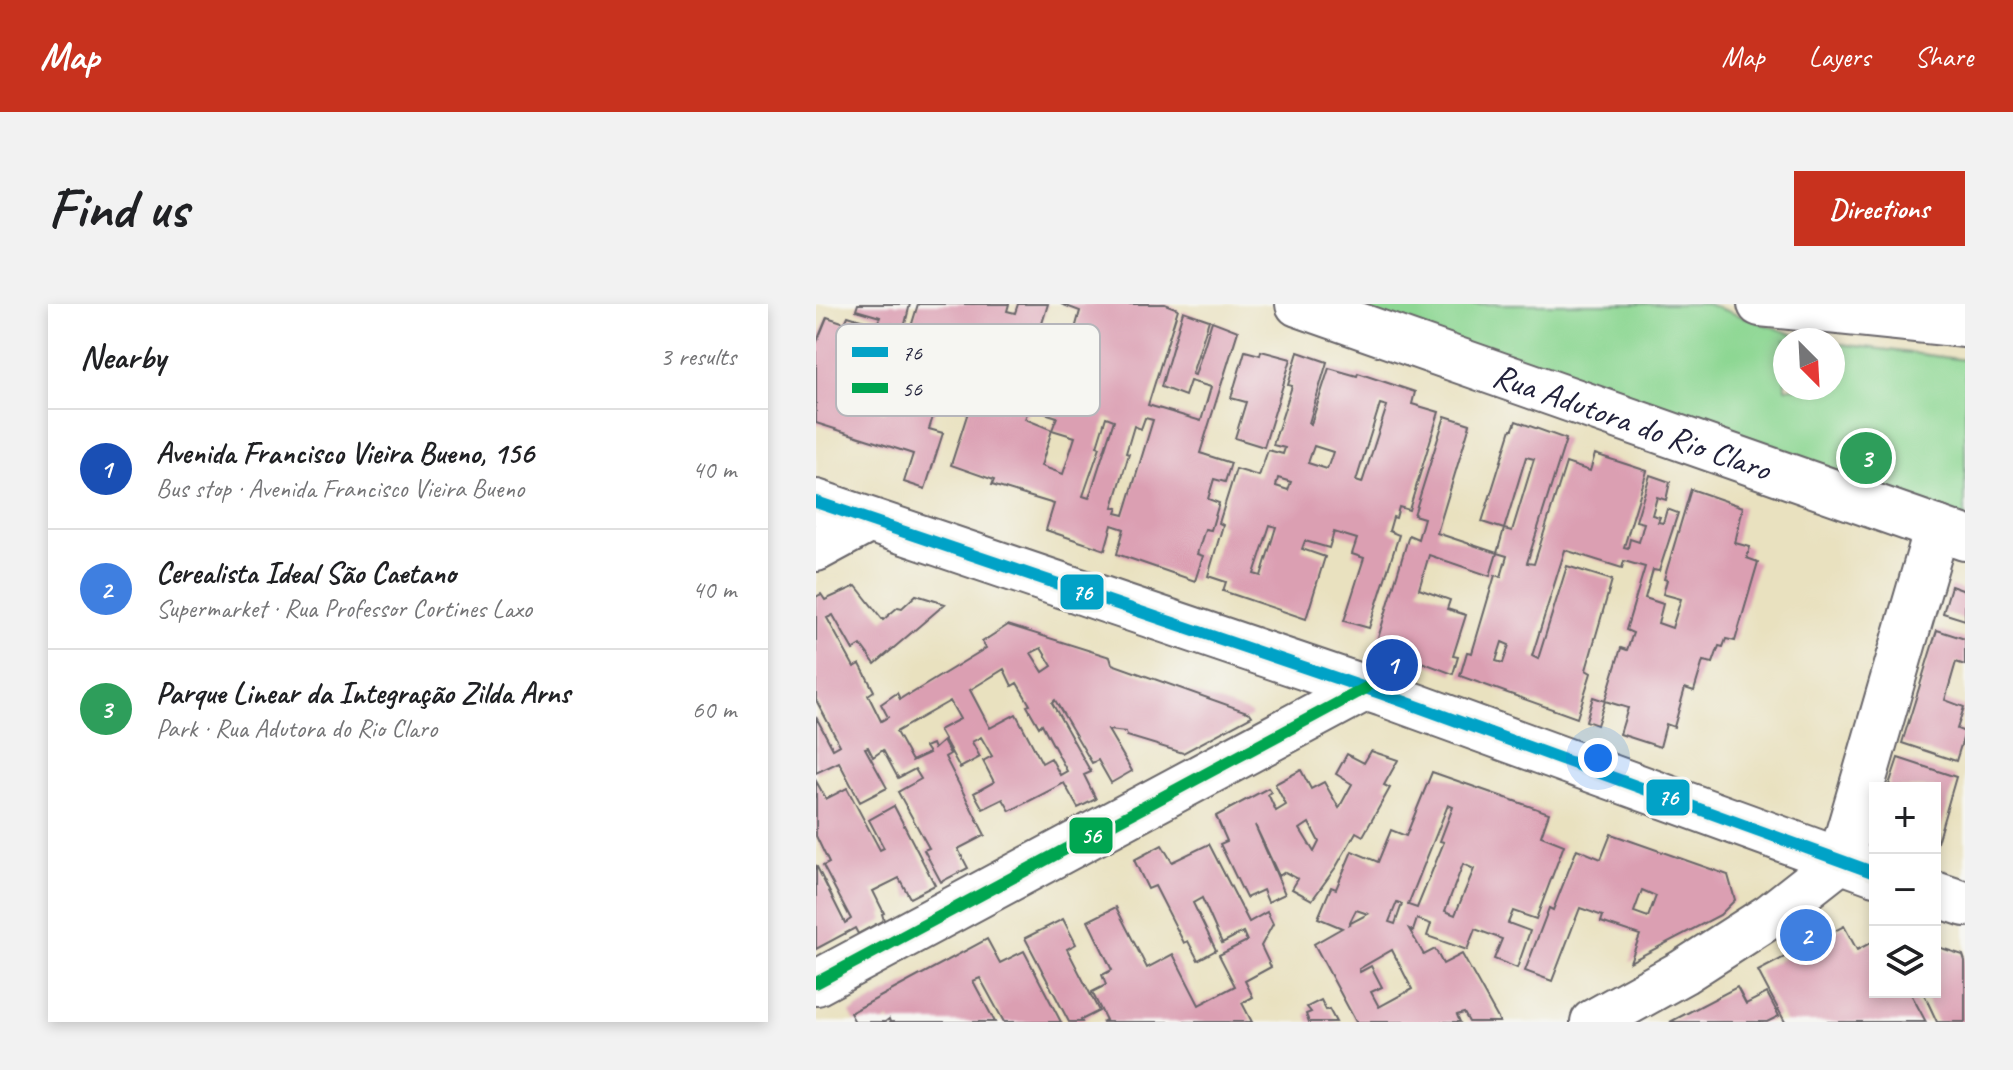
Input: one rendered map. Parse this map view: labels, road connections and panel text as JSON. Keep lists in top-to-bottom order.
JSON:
{
  "streets": {
    "street": ["Rua Adutora do Rio Claro"]
  },
  "lines": ["transit line 76", "transit line 56"],
  "legend": ["76", "56"],
  "north": "bottom right",
  "page": {
    "header": "Map",
    "nav": ["Map", "Layers", "Share"],
    "buttons": "Directions",
    "title": "Find us",
    "heading": ["Nearby", "3 results"],
    "list": [
      {
        "mark": "1",
        "name": "Avenida Francisco Vieira Bueno, 156",
        "note": "Bus stop · Avenida Francisco Vieira Bueno",
        "value": "40 m"
      },
      {
        "mark": "2",
        "name": "Cerealista Ideal São Caetano",
        "note": "Supermarket · Rua Professor Cortines Laxo",
        "value": "40 m"
      },
      {
        "mark": "3",
        "name": "Parque Linear da Integração Zilda Arns",
        "note": "Park · Rua Adutora do Rio Claro",
        "value": "60 m"
      }
    ],
    "pins": ["3", "1", "2"],
    "map_buttons": ["+", "−"]
  }
}
